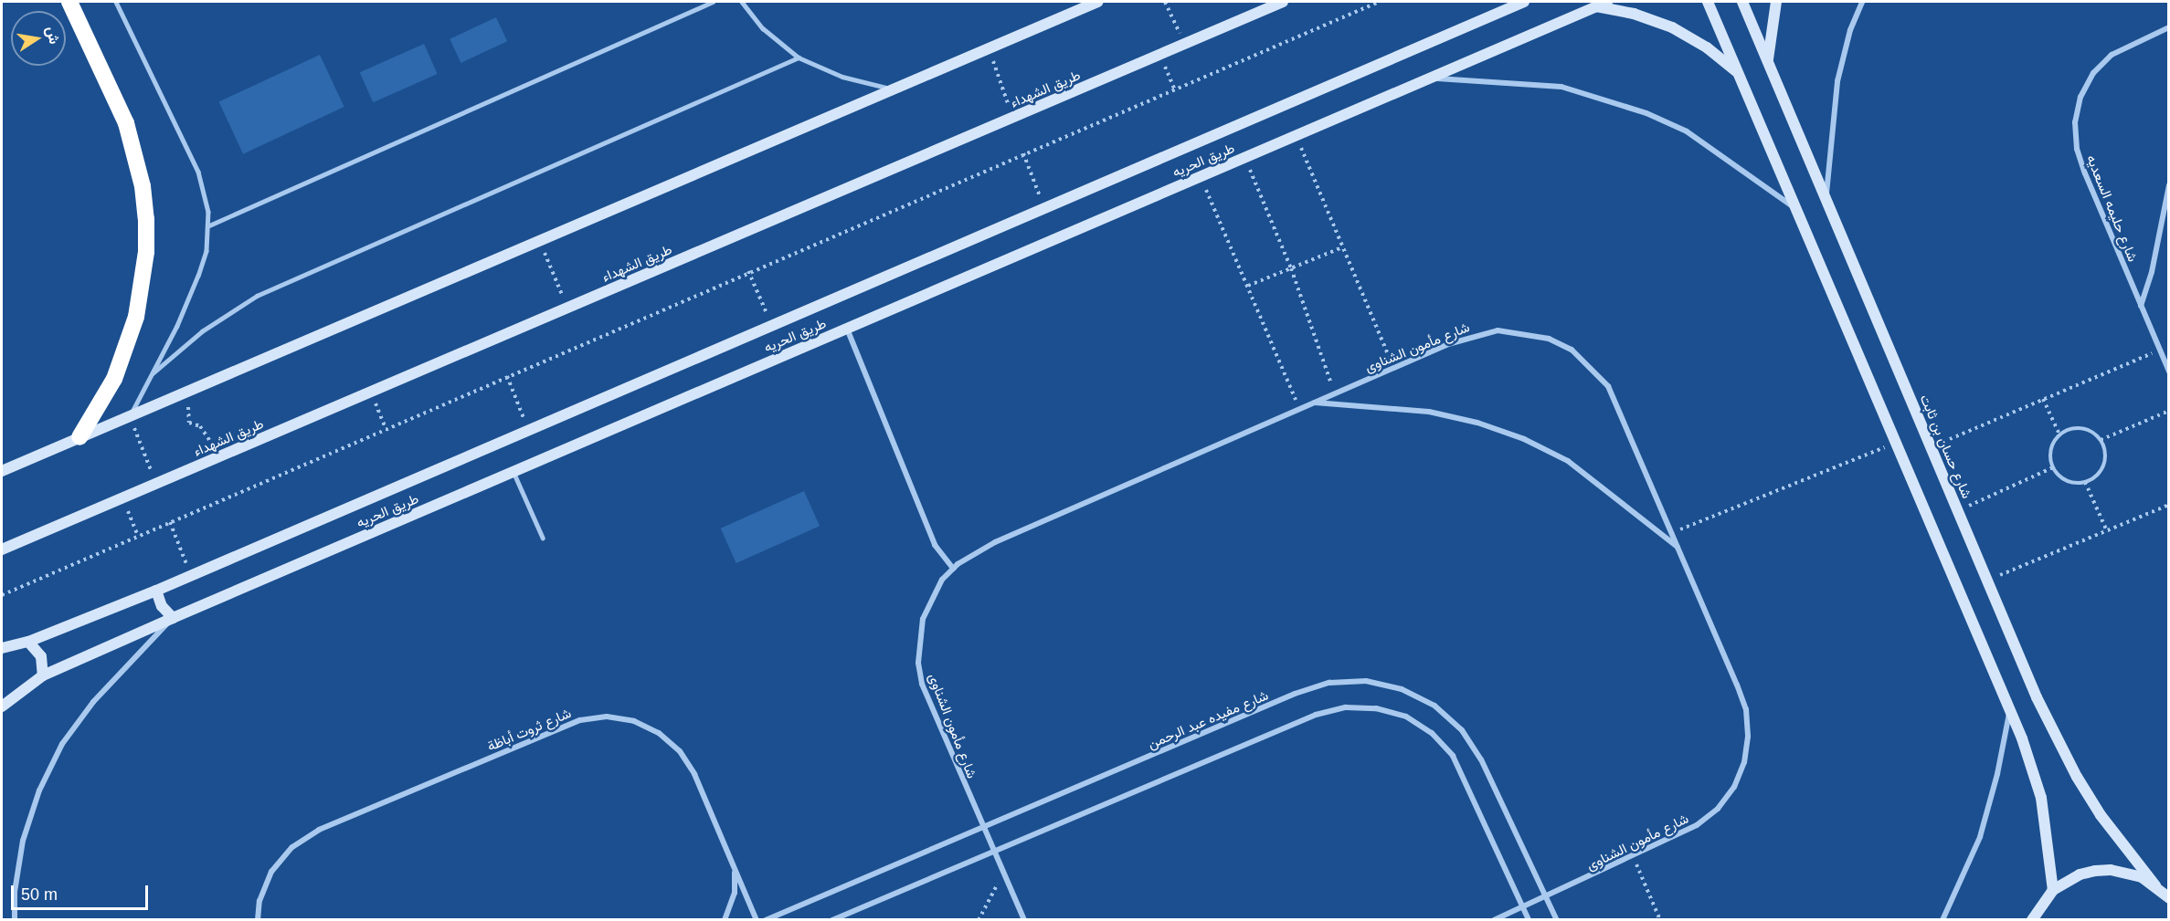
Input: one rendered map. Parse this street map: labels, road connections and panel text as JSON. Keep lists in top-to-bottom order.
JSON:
{
  "streets": {
    "street": [
      "طريق الشهداء",
      "طريق الحريه",
      "شارع حليمه السعديه",
      "شارع مأمون الشناوى",
      "شارع حسان بن ثابت",
      "شارع مفيده عبد الرحمن",
      "شارع ثروت أباظة"
    ]
  },
  "crossings": [
    ["شارع مأمون الشناوى", "شارع مفيده عبد الرحمن"]
  ],
  "scale_bar": "50 m",
  "north": "right"
}
